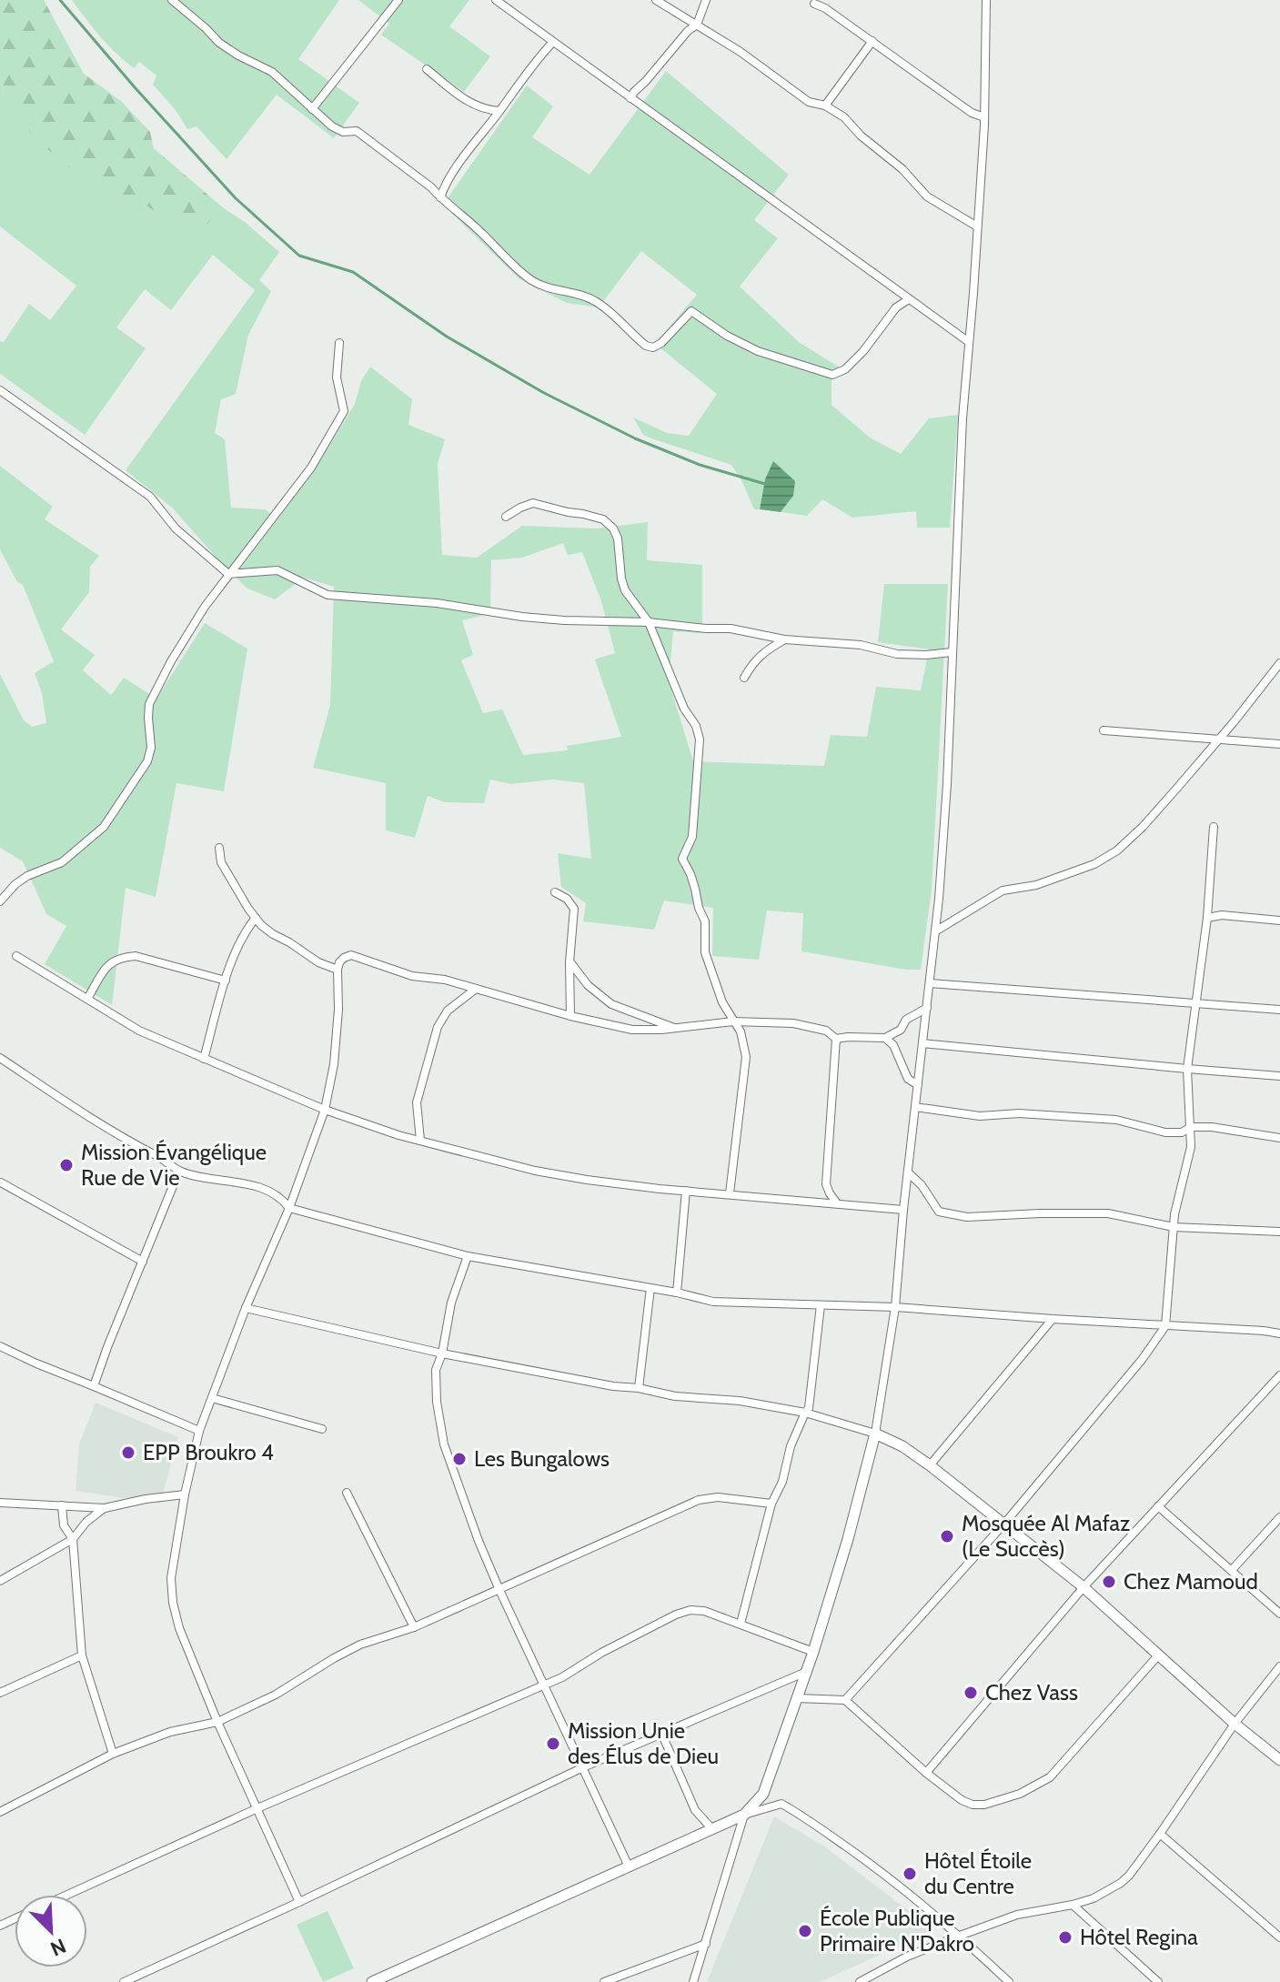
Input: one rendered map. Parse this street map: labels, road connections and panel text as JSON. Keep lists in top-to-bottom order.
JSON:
{
  "places": [
    "Mission Évangélique Rue de Vie",
    "EPP Broukro 4",
    "Les Bungalows",
    "Mosquée Al Mafaz (Le Succès)",
    "Chez Mamoud",
    "Chez Vass",
    "Mission Unie des Élus de Dieu",
    "Hôtel Étoile du Centre",
    "École Publique Primaire N'Dakro",
    "Hôtel Regina"
  ],
  "north": "bottom right"
}
